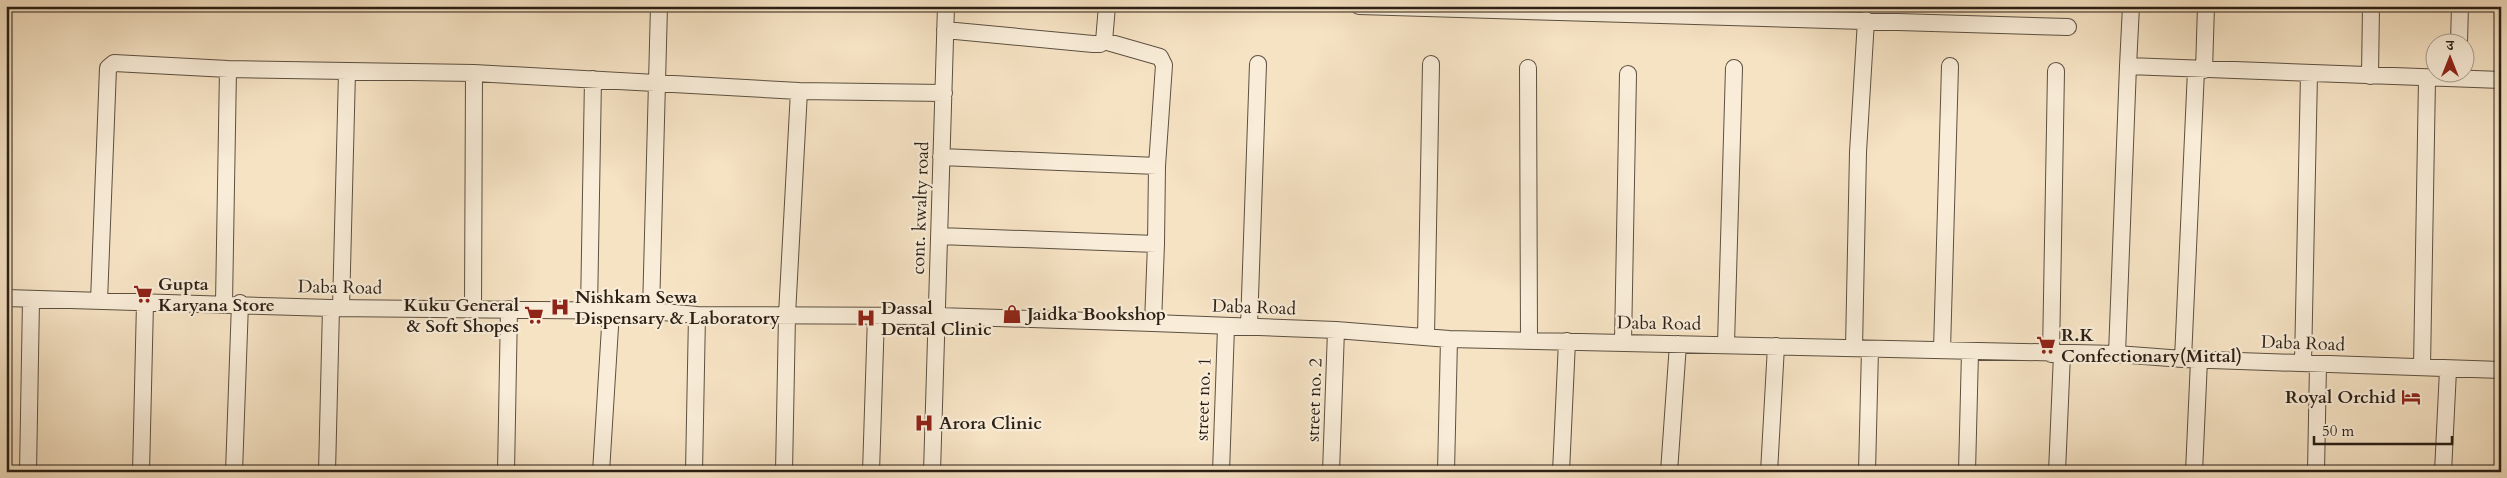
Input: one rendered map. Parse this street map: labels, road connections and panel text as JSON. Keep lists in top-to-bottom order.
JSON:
{
  "streets": {
    "street": [
      "cont. kwalty road",
      "Daba Road",
      "street no. 1",
      "street no. 2"
    ]
  },
  "crossings": [
    ["cont. kwalty road", "Daba Road"],
    ["Daba Road", "street no. 1"],
    ["Daba Road", "street no. 2"]
  ],
  "places": {
    "supermarket": ["Gupta Karyana Store", "Kuku General & Soft Shopes", "R.K Confectionary(Mittal)"],
    "hospital": ["Nishkam Sewa Dispensary & Laboratory", "Dassal Dental Clinic", "Arora Clinic"],
    "shop": ["Jaidka Bookshop"],
    "hotel": ["Royal Orchid"]
  },
  "scale_bar": "50 m",
  "north": "top"
}
